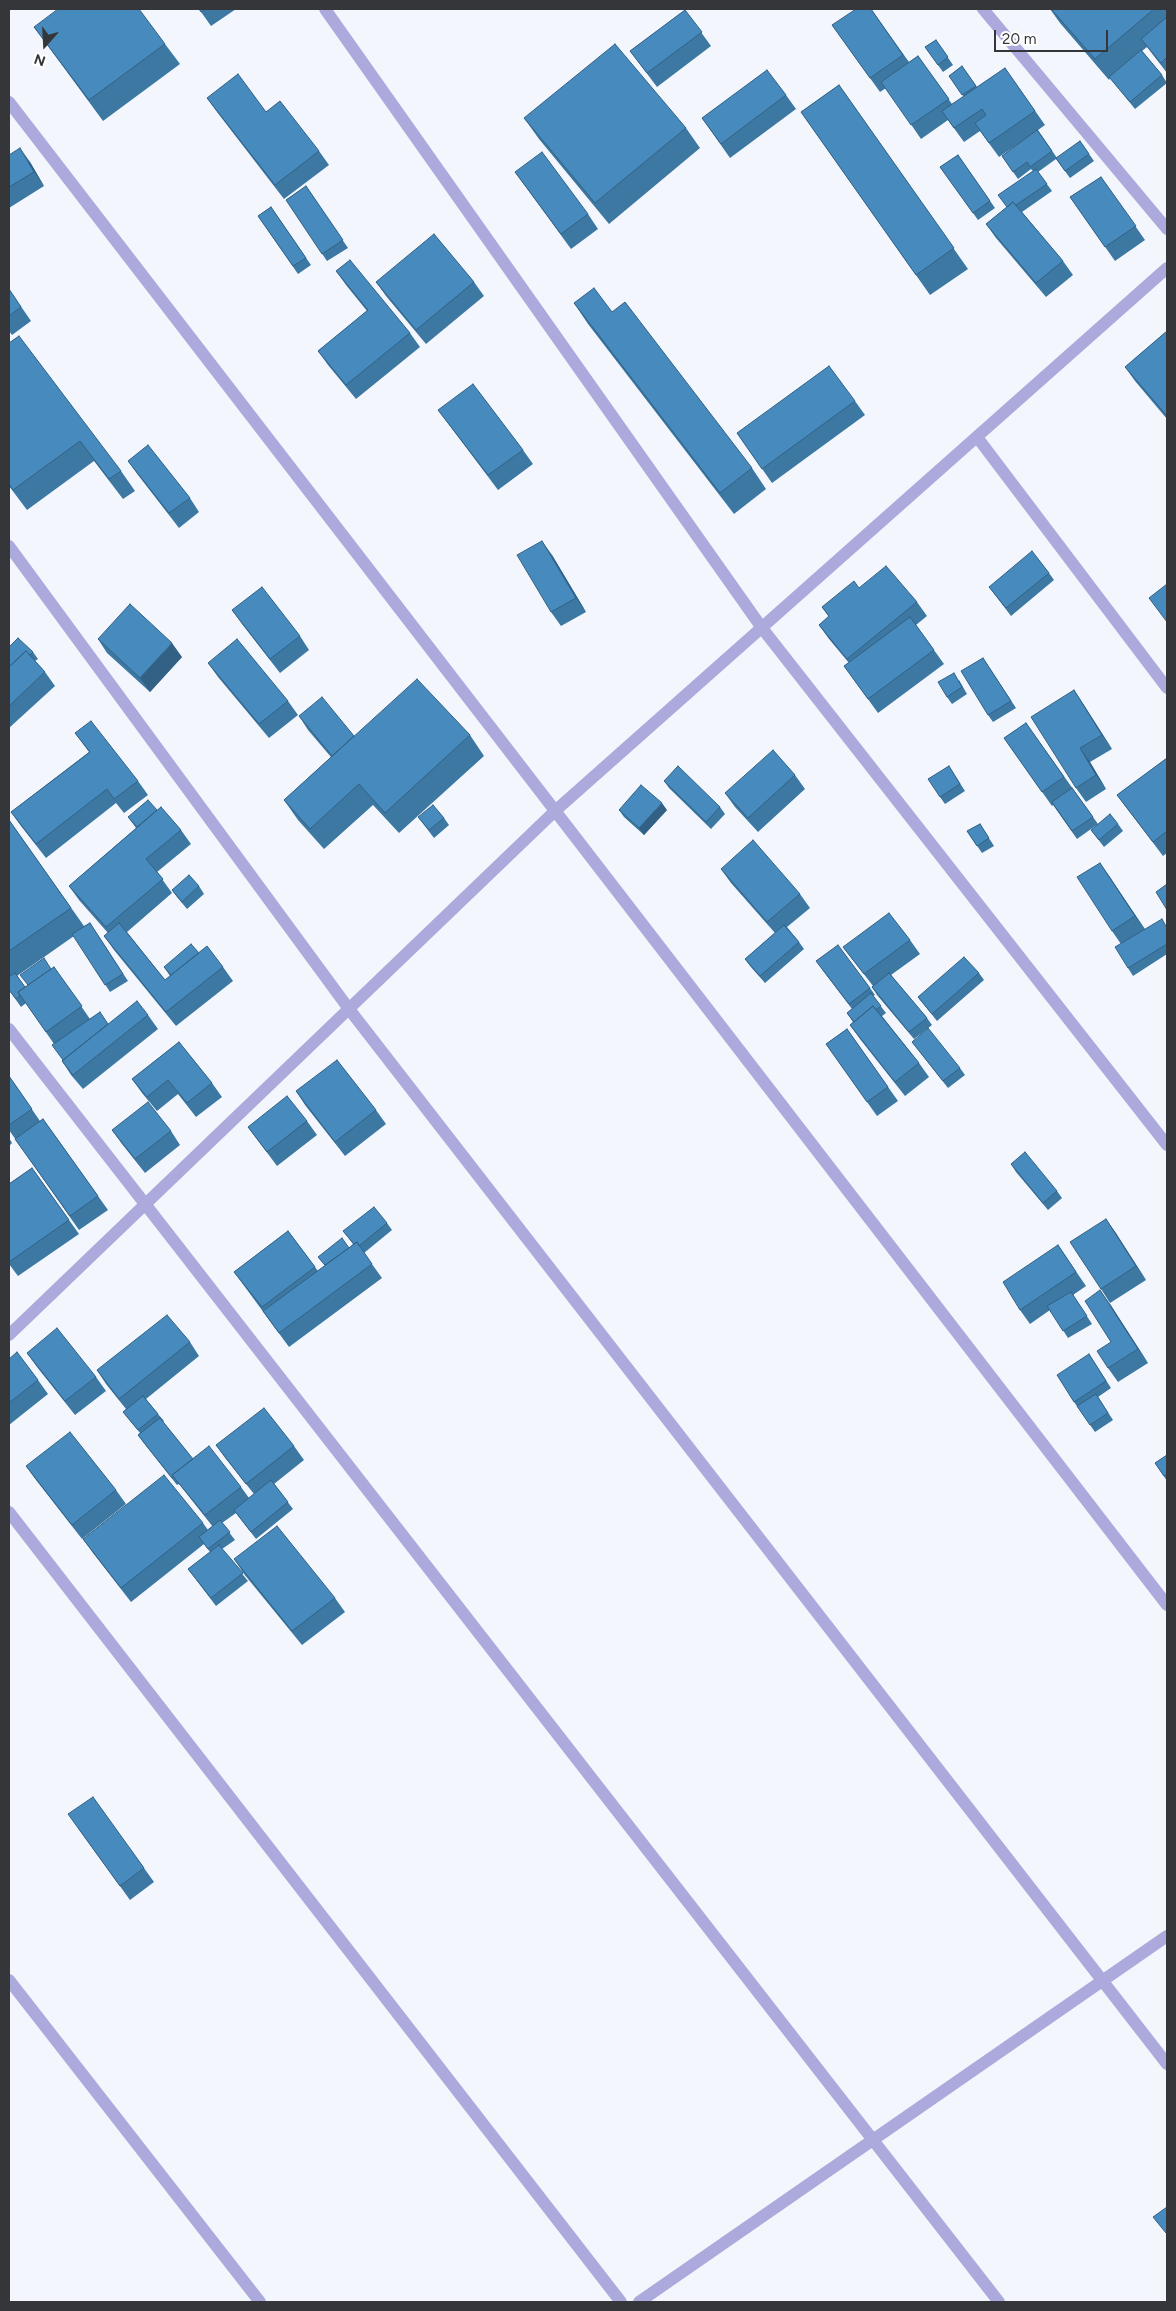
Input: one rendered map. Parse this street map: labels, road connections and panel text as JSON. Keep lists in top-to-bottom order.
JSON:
{
  "scale_bar": "20 m",
  "north": "bottom"
}
